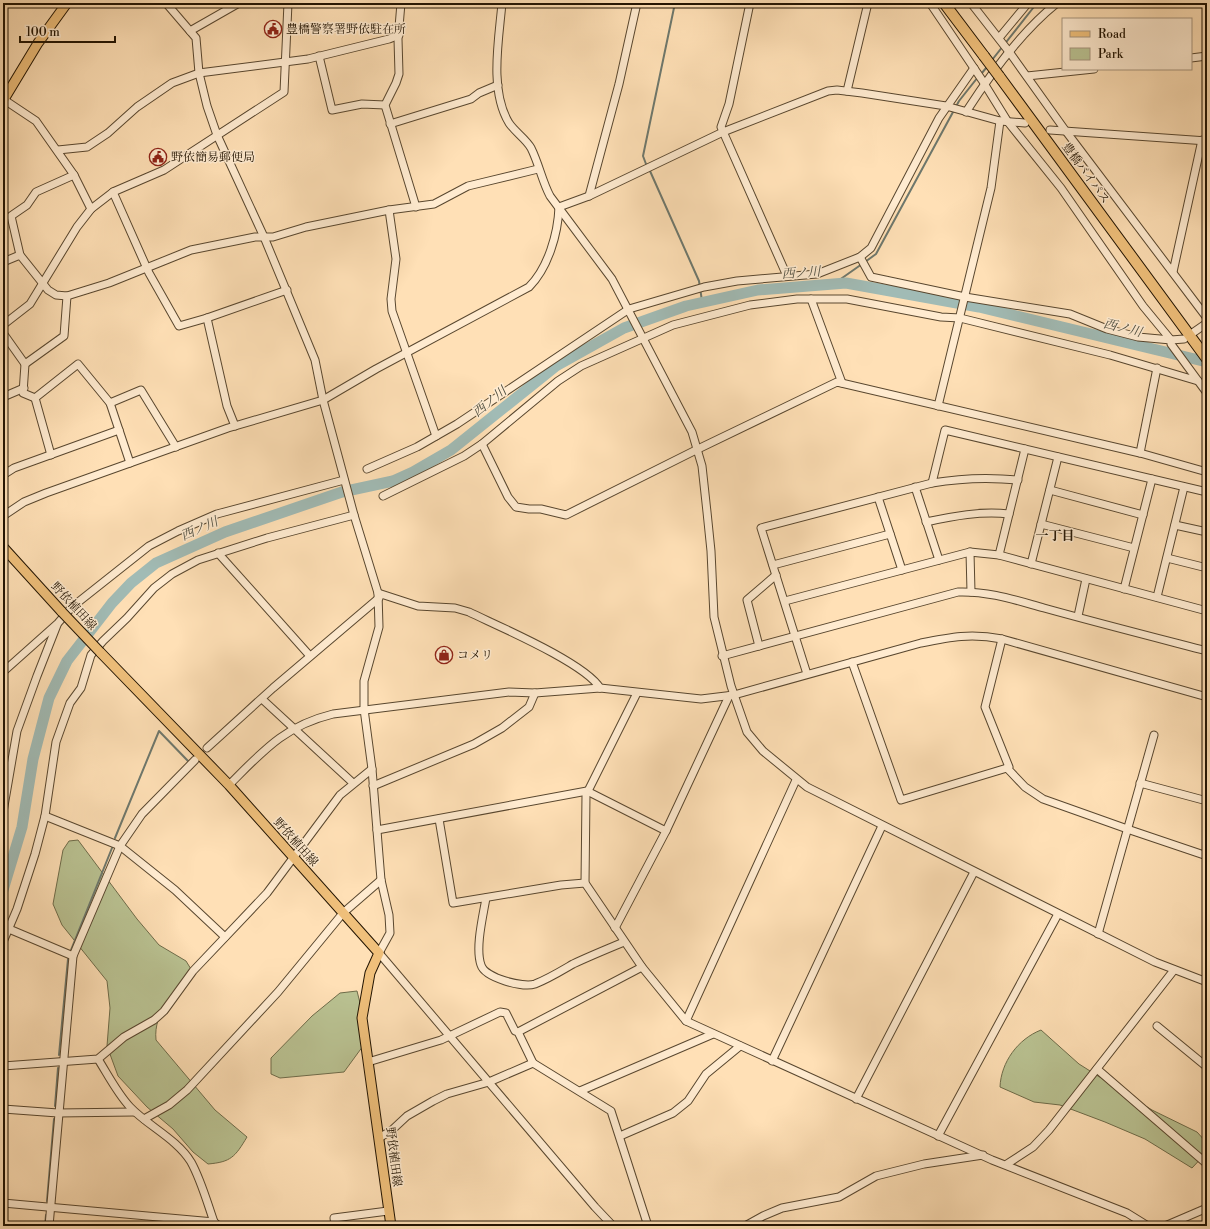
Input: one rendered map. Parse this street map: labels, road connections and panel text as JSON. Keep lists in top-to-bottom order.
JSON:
{
  "streets": {
    "highway": ["豊橋バイパス"],
    "main road": ["野依植田線"]
  },
  "districts": ["一丁目"],
  "water": ["西ノ川"],
  "places": {
    "public building": ["豊橋警察署野依駐在所", "野依簡易郵便局"],
    "shop": ["コメリ"]
  },
  "legend": ["Road", "Park"],
  "scale_bar": "100 m"
}
